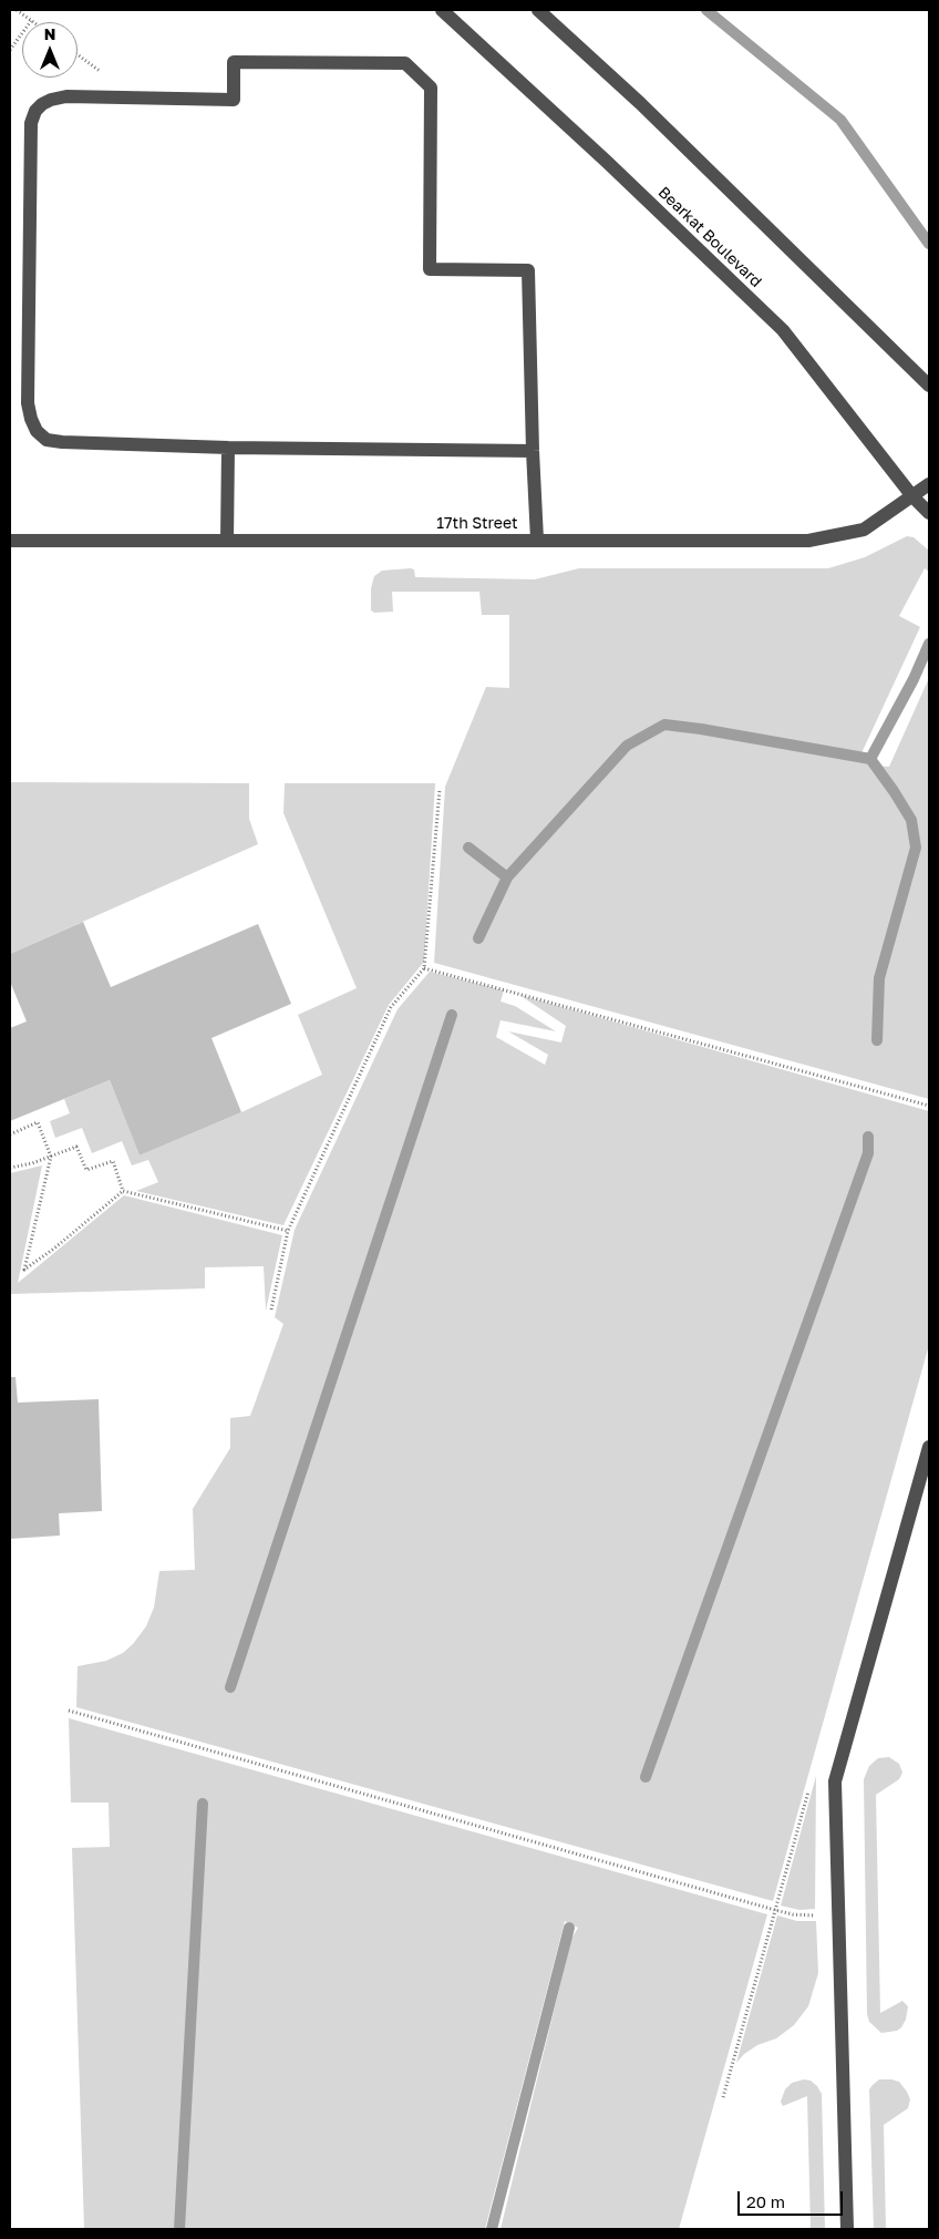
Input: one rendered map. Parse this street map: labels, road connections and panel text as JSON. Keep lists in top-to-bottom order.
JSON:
{
  "streets": {
    "street": ["Bearkat Boulevard", "17th Street"]
  },
  "crossings": [
    ["Bearkat Boulevard", "17th Street"]
  ],
  "scale_bar": "20 m",
  "north": "top"
}
